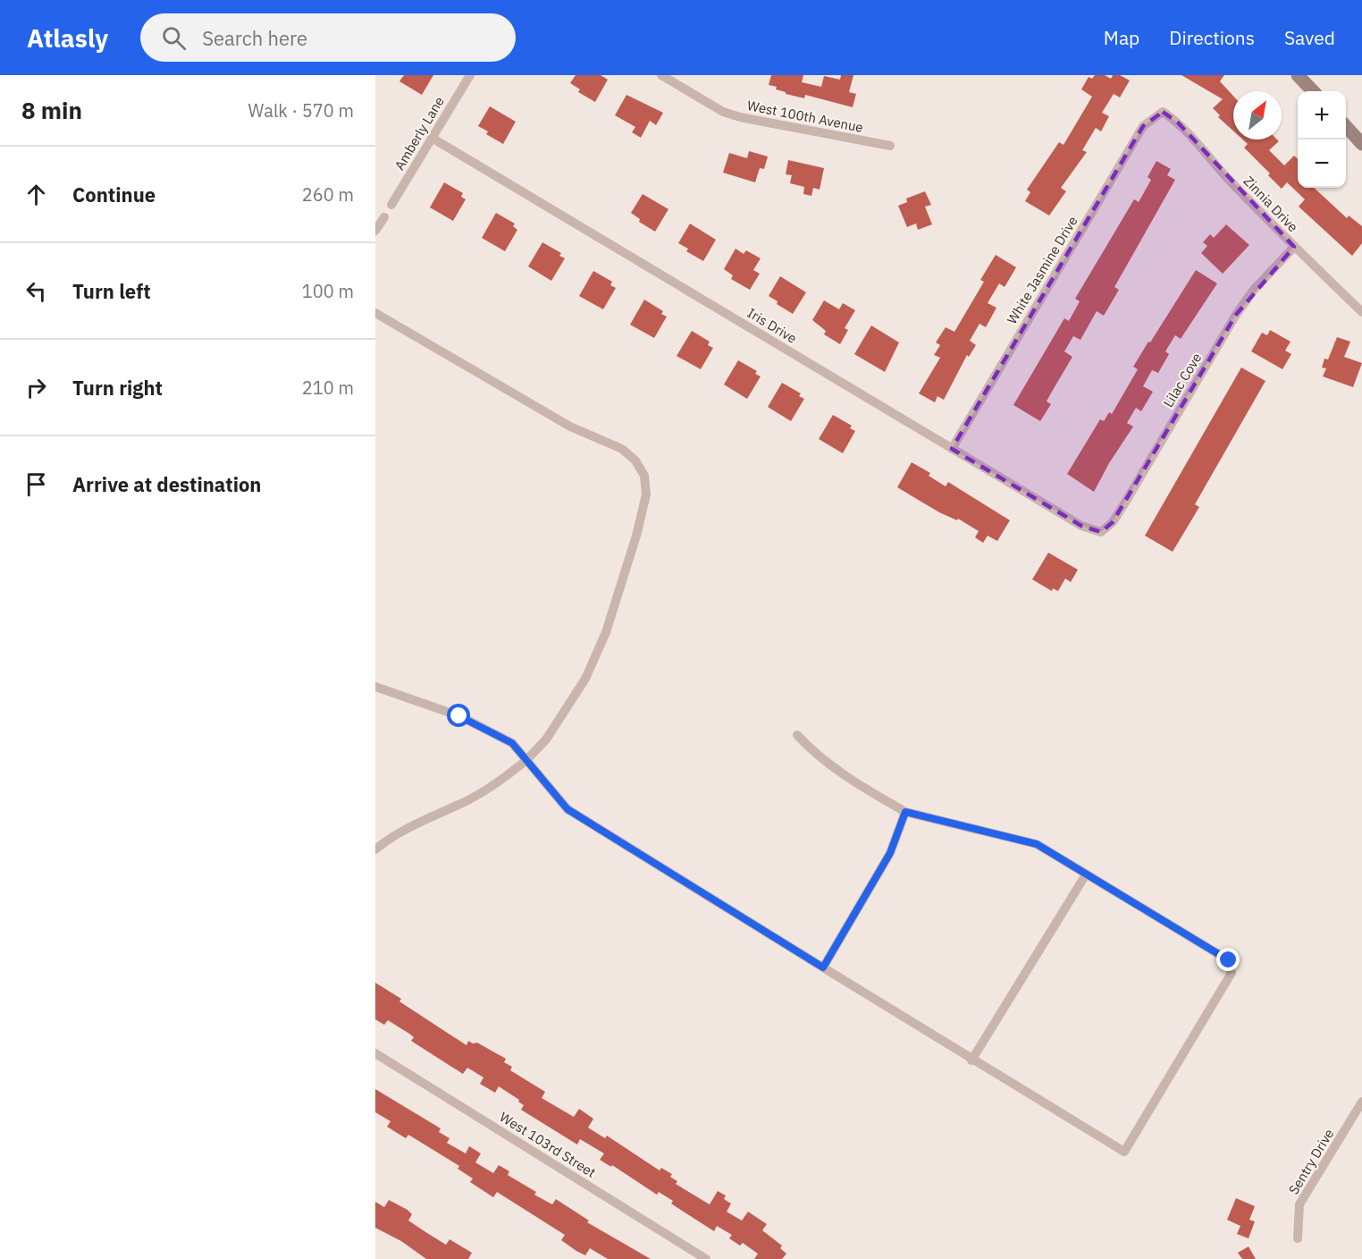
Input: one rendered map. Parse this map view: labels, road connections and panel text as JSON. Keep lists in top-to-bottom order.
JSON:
{
  "streets": {
    "street": [
      "West 100th Avenue",
      "Amberly Lane",
      "Zinnia Drive",
      "White Jasmine Drive",
      "Iris Drive",
      "Lilac Cove",
      "West 103rd Street",
      "Sentry Drive"
    ]
  },
  "crossings": [
    ["Amberly Lane", "Iris Drive"],
    ["Zinnia Drive", "White Jasmine Drive"],
    ["Zinnia Drive", "Lilac Cove"],
    ["White Jasmine Drive", "Iris Drive"],
    ["Iris Drive", "Lilac Cove"]
  ],
  "north": "top right",
  "page": {
    "header": "Atlasly",
    "search": "Search here",
    "nav": ["Map", "Directions", "Saved"],
    "heading": ["8 min", "Walk · 570 m"],
    "map_buttons": ["+", "−"],
    "list": [
      ["Continue", "260 m"],
      ["Turn left", "100 m"],
      ["Turn right", "210 m"],
      "Arrive at destination"
    ]
  }
}
